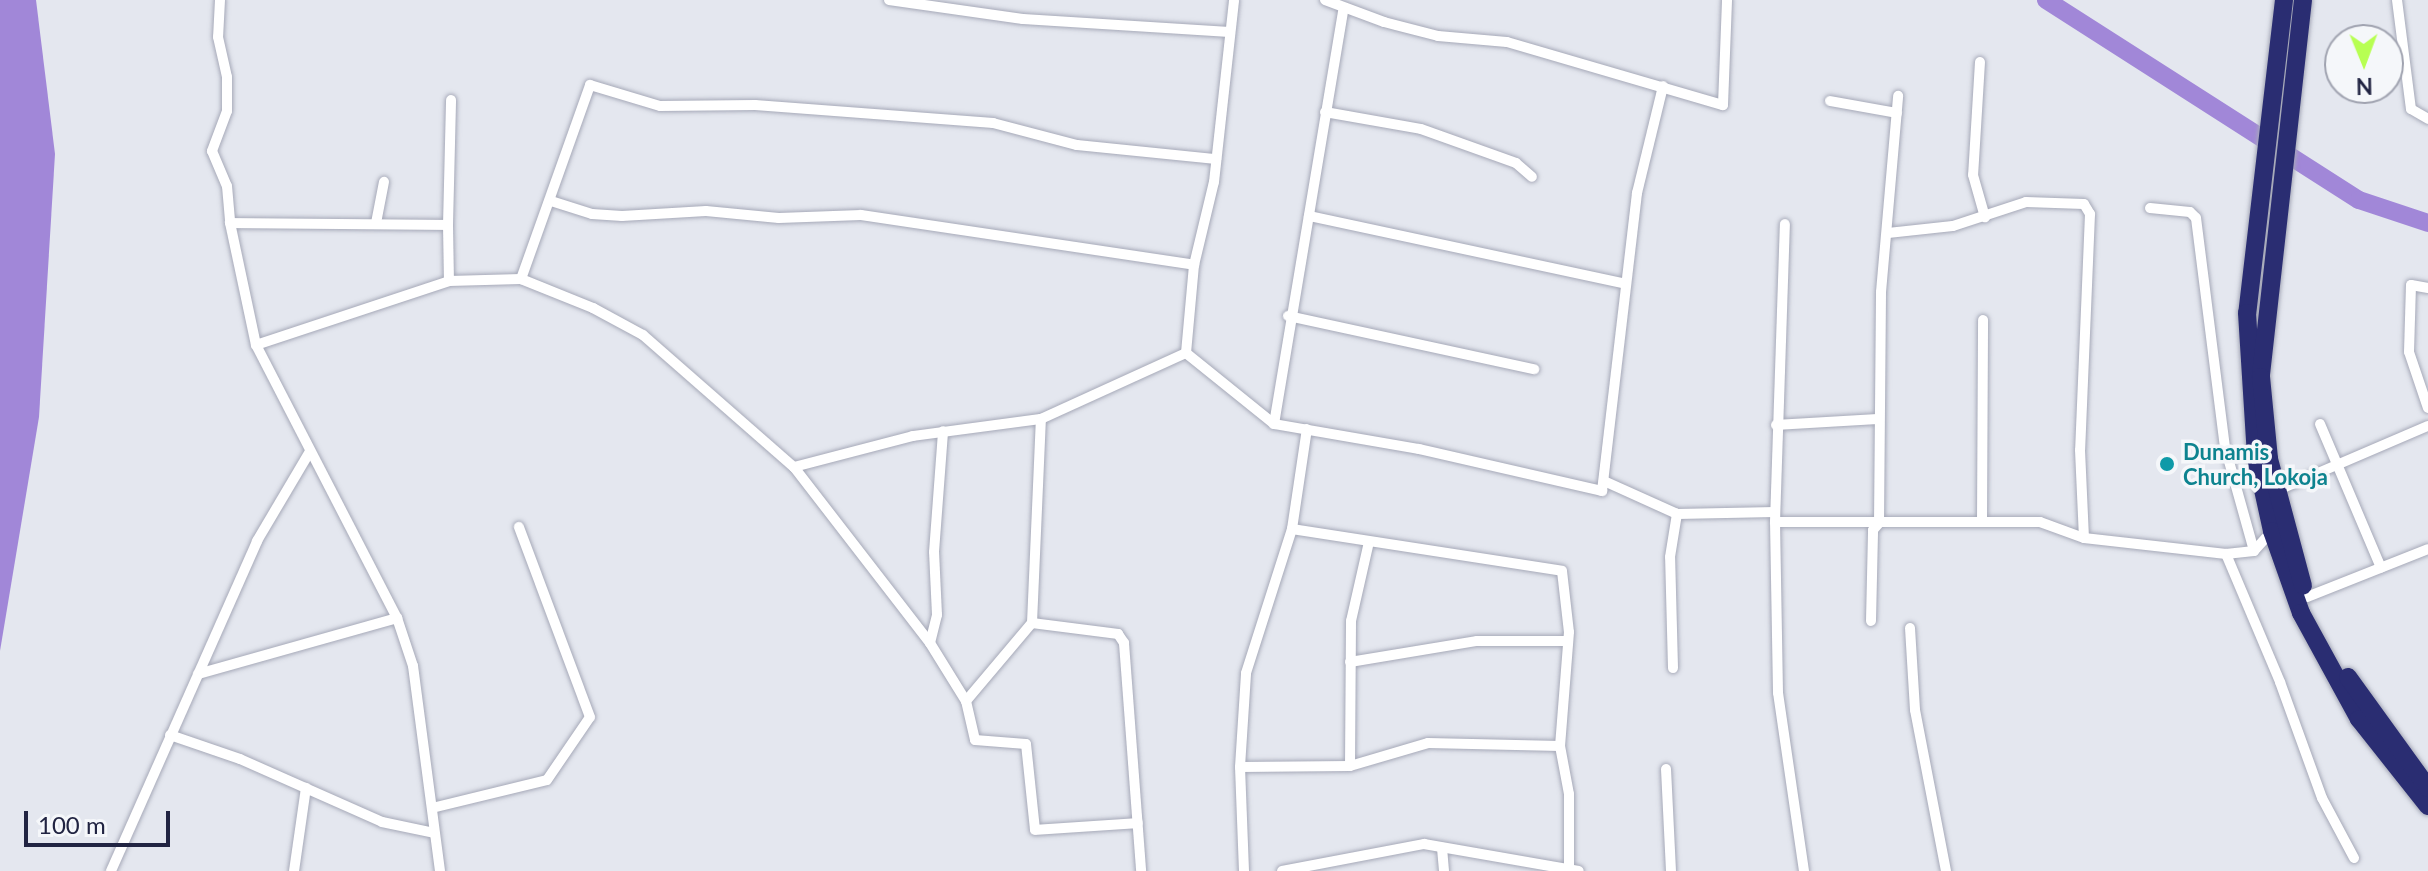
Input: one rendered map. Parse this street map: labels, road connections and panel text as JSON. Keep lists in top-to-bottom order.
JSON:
{
  "places": ["Dunamis Church, Lokoja"],
  "scale_bar": "100 m",
  "north": "bottom"
}
